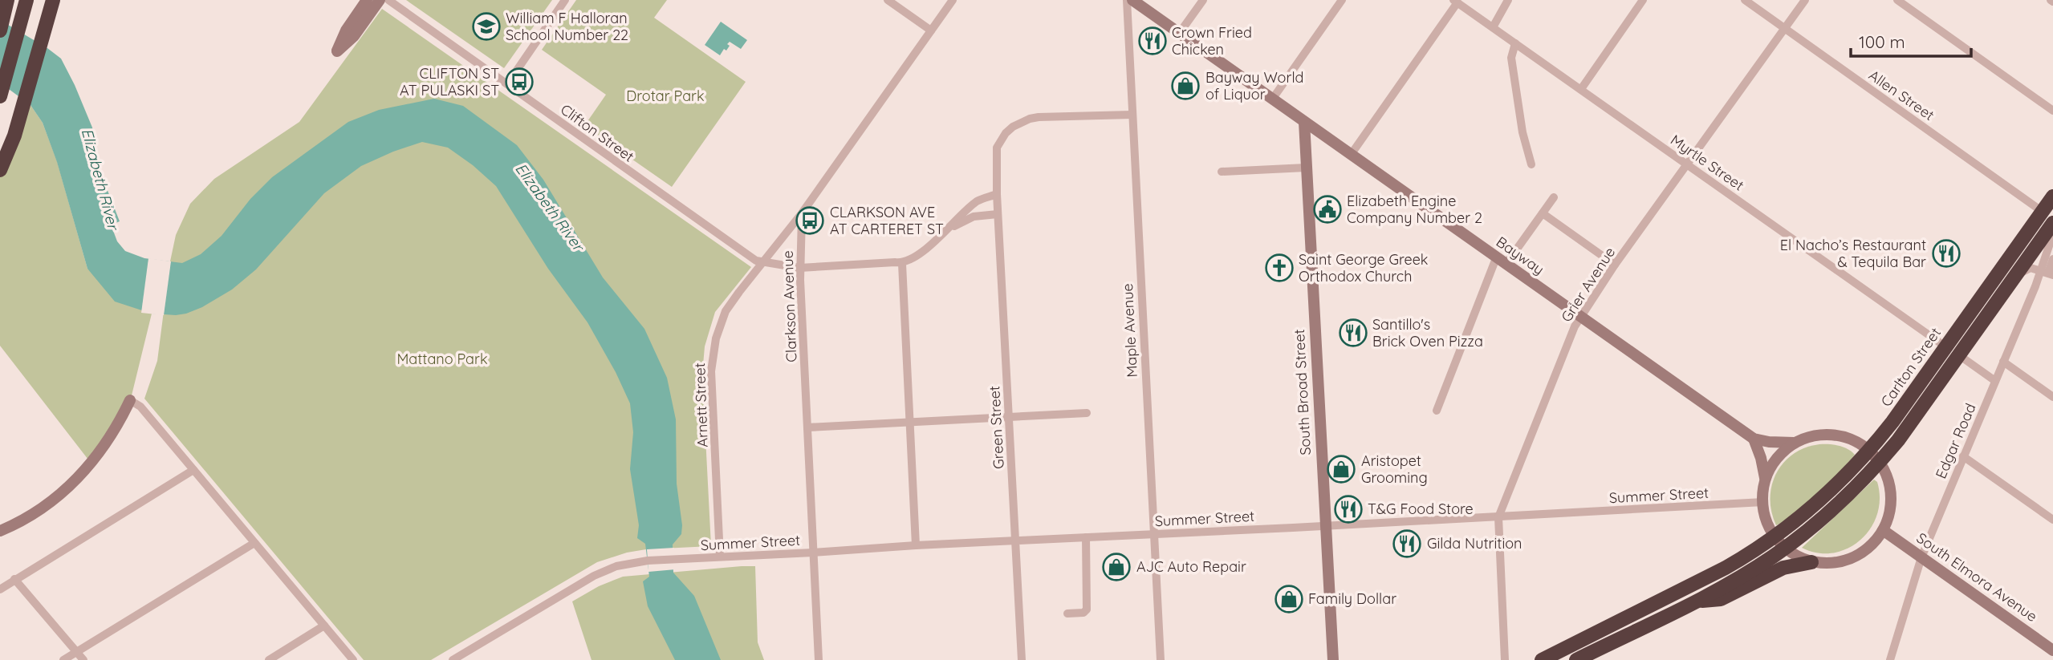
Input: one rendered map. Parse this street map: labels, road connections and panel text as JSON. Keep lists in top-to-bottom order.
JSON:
{
  "streets": {
    "highway": ["Carlton Street"],
    "main road": ["Bayway", "South Broad Street", "South Elmora Avenue"],
    "street": [
      "Allen Street",
      "Clifton Street",
      "Myrtle Street",
      "Grier Avenue",
      "Clarkson Avenue",
      "Maple Avenue",
      "Arnett Street",
      "Green Street",
      "Edgar Road",
      "Summer Street"
    ]
  },
  "crossings": [
    ["Allen Street", "Grier Avenue"],
    ["Allen Street", "Carlton Street"],
    ["Clifton Street", "Clarkson Avenue"],
    ["Clifton Street", "Arnett Street"],
    ["Myrtle Street", "Grier Avenue"],
    ["Myrtle Street", "Carlton Street"],
    ["Bayway", "Grier Avenue"],
    ["Bayway", "South Broad Street"],
    ["Grier Avenue", "Summer Street"],
    ["Clarkson Avenue", "Arnett Street"],
    ["Clarkson Avenue", "Summer Street"],
    ["Maple Avenue", "Green Street"],
    ["Maple Avenue", "Summer Street"],
    ["South Broad Street", "Summer Street"],
    ["Arnett Street", "Summer Street"],
    ["Green Street", "Summer Street"],
    ["Edgar Road", "South Elmora Avenue"]
  ],
  "water": ["Elizabeth River"],
  "parks": ["Drotar Park", "Mattano Park"],
  "places": {
    "school or university": ["William F Halloran School Number 22"],
    "restaurant": [
      "Crown Fried Chicken",
      "El Nacho’s Restaurant & Tequila Bar",
      "Santillo's Brick Oven Pizza",
      "T&G Food Store",
      "Gilda Nutrition"
    ],
    "bus stop": ["CLIFTON ST AT PULASKI ST", "CLARKSON AVE AT CARTERET ST"],
    "shop": [
      "Bayway World of Liquor",
      "Aristopet Grooming",
      "AJC Auto Repair",
      "Family Dollar"
    ],
    "public building": ["Elizabeth Engine Company Number 2"],
    "church": ["Saint George Greek Orthodox Church"]
  },
  "scale_bar": "100 m"
}
